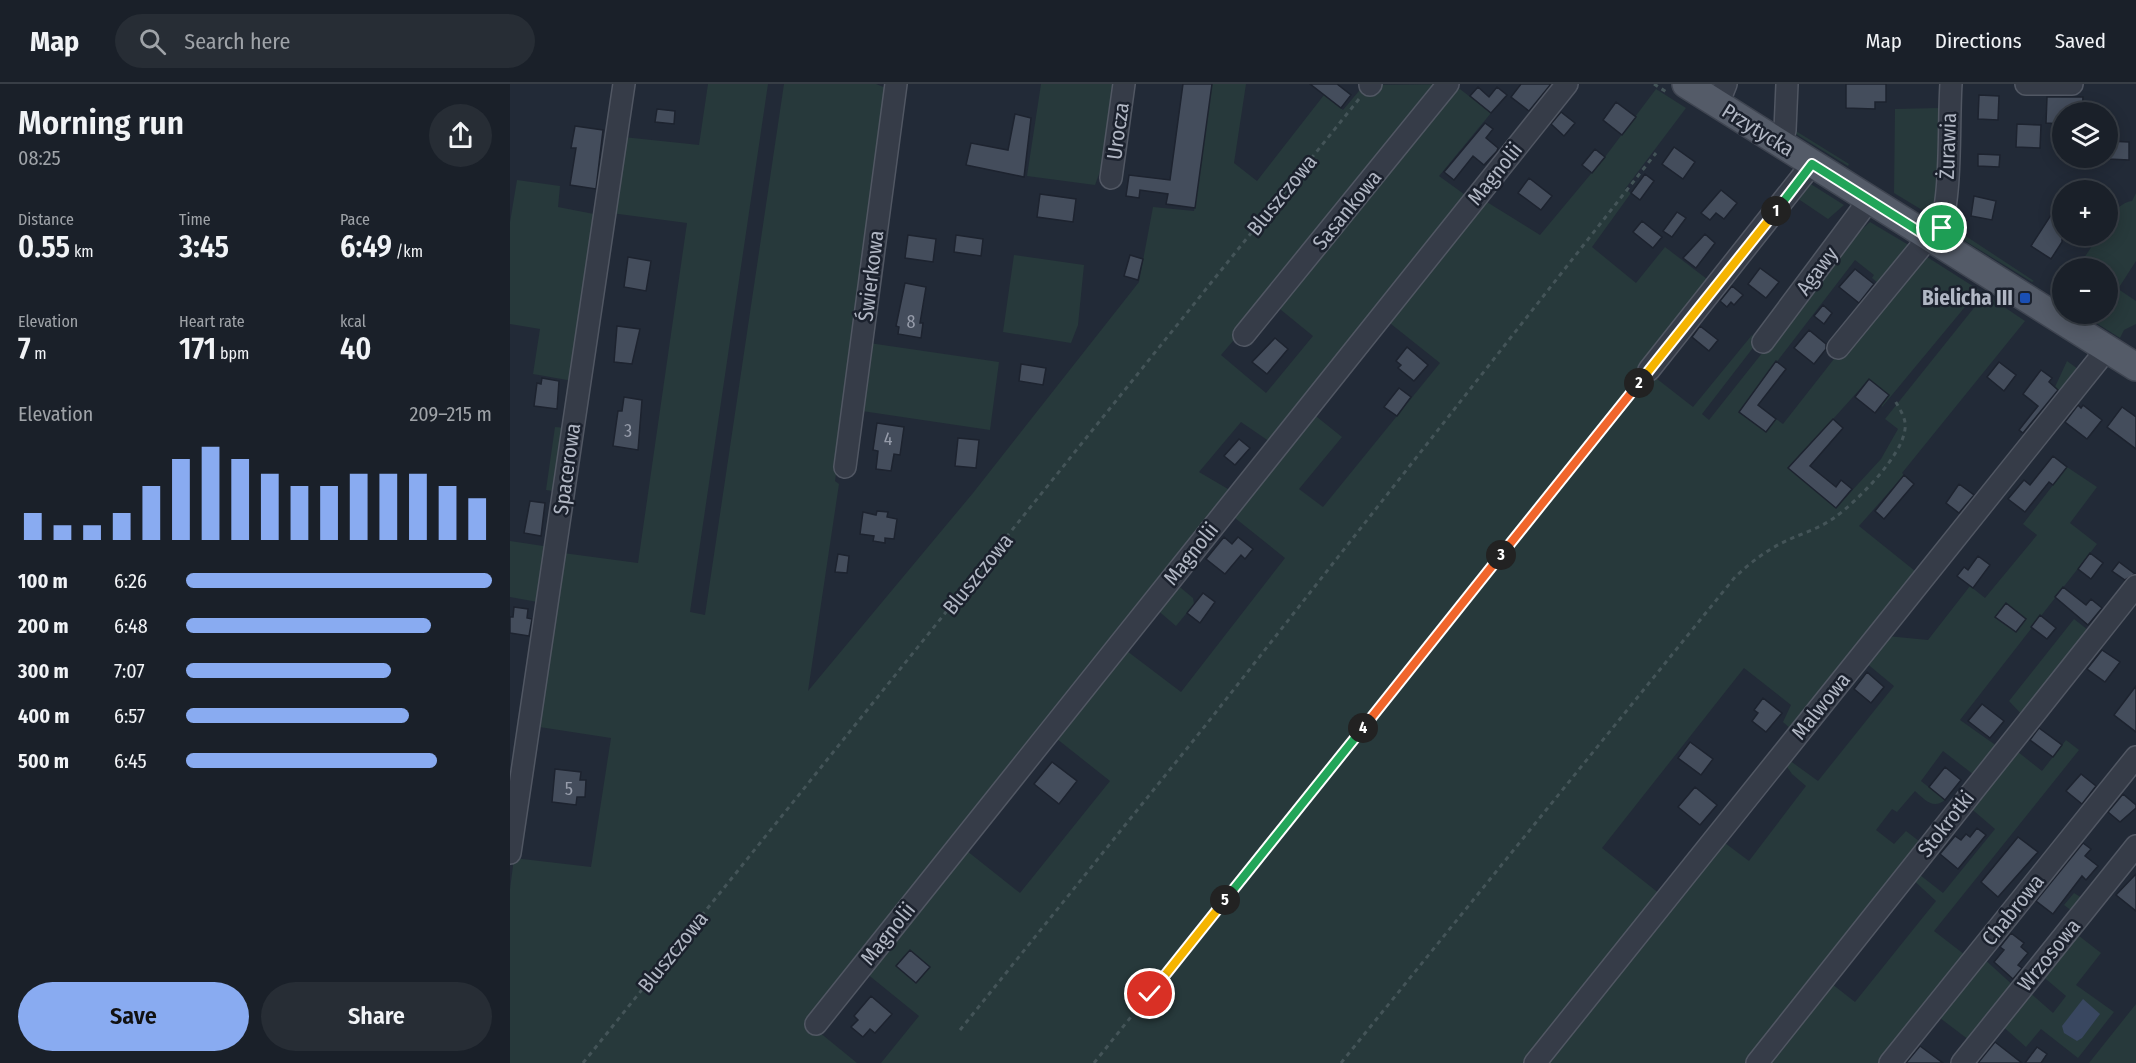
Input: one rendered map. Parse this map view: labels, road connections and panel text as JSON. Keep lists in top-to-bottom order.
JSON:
{
  "streets": {
    "main road": ["Przytycka"],
    "street": [
      "Urocza",
      "Żurawia",
      "Magnolii",
      "Sasankowa",
      "Agawy",
      "Świerkowa",
      "Spacerowa",
      "Malwowa",
      "Stokrotki",
      "Chabrowa",
      "Wrzosowa"
    ],
    "path": ["Bluszczowa"]
  },
  "crossings": [
    ["Przytycka", "Żurawia"],
    ["Przytycka", "Agawy"],
    ["Przytycka", "Malwowa"]
  ],
  "places": {
    "transit": ["Bielicha III"]
  },
  "house_numbers": [
    "8",
    "3",
    "4",
    "5"
  ],
  "page": {
    "header": "Map",
    "search": "Search here",
    "nav": ["Map", "Directions", "Saved"],
    "heading": ["Morning run", "08:25"],
    "map_buttons": ["+", "−"],
    "stats": [
      ["Distance", "0.55 km"],
      ["Time", "3:45"],
      ["Pace", "6:49 /km"],
      ["Elevation", "7 m"],
      ["Heart rate", "171 bpm"],
      ["kcal", "40"]
    ],
    "pins": [
      "1",
      "2",
      "3",
      "4",
      "5"
    ],
    "chart": ["Elevation", "209–215 m"],
    "list": [
      {
        "name": "100 m",
        "note": "6:26"
      },
      {
        "name": "200 m",
        "note": "6:48"
      },
      {
        "name": "300 m",
        "note": "7:07"
      },
      {
        "name": "400 m",
        "note": "6:57"
      },
      {
        "name": "500 m",
        "note": "6:45"
      }
    ],
    "buttons": ["Save", "Share"]
  }
}
